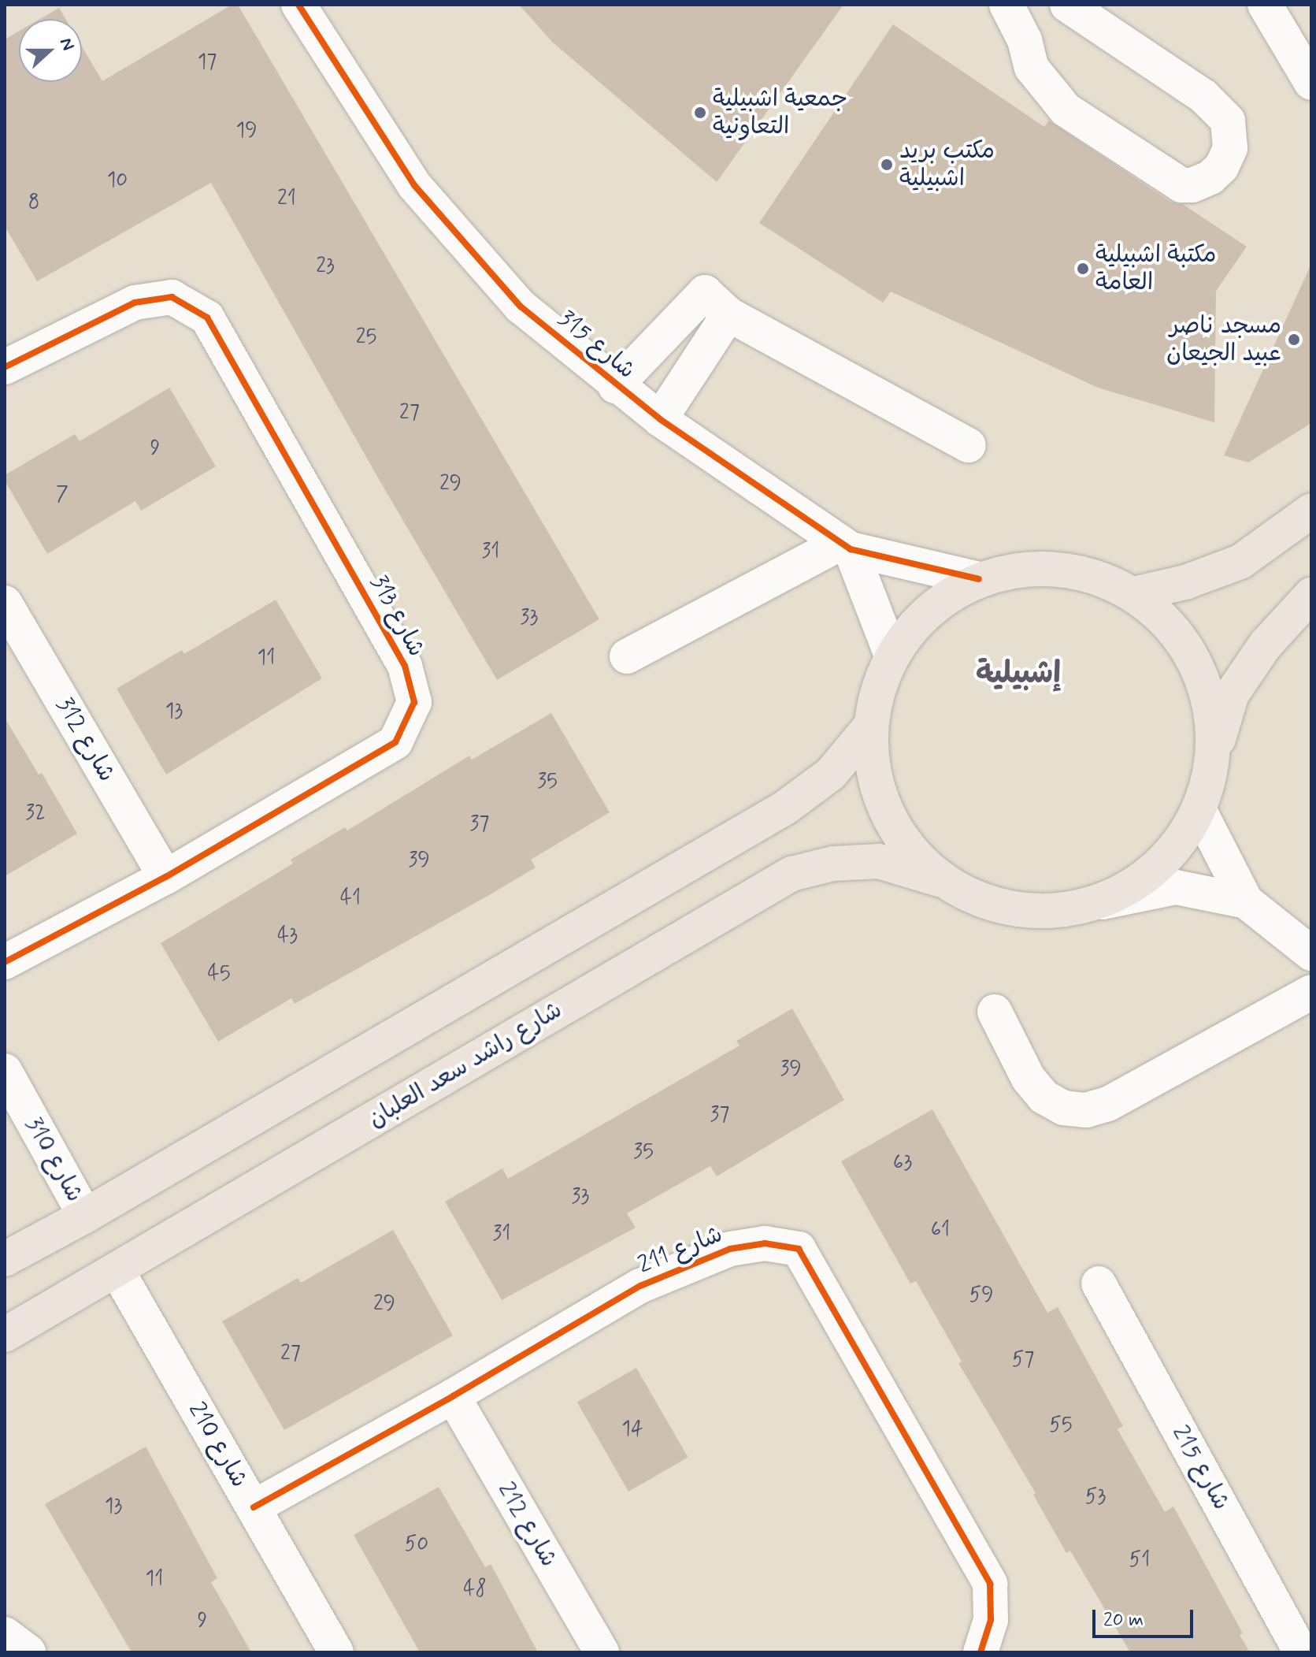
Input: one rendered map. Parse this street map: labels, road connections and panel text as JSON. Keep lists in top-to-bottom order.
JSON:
{
  "streets": {
    "main road": ["شارع راشد سعد العلبان"],
    "street": [
      "شارع 315",
      "شارع 313",
      "شارع 312",
      "شارع 310",
      "شارع 211",
      "شارع 210",
      "شارع 215",
      "شارع 212"
    ]
  },
  "crossings": [
    ["شارع 313", "شارع 312"],
    ["شارع راشد سعد العلبان", "شارع 210"],
    ["شارع 211", "شارع 210"],
    ["شارع 211", "شارع 212"]
  ],
  "districts": ["إشبيلية"],
  "places": [
    "جمعية اشبيلية التعاونية",
    "مكتب بريد اشبيلية",
    "مكتبة اشبيلية العامة",
    "مسجد ناصر عبيد الجيعان"
  ],
  "house_numbers": [
    "17",
    "19",
    "10",
    "21",
    "8",
    "23",
    "25",
    "27",
    "9",
    "29",
    "7",
    "31",
    "33",
    "11",
    "13",
    "35",
    "32",
    "37",
    "39",
    "41",
    "43",
    "45",
    "39",
    "37",
    "35",
    "63",
    "33",
    "61",
    "31",
    "59",
    "29",
    "27",
    "57",
    "55",
    "14",
    "53",
    "13",
    "50",
    "51",
    "11",
    "48",
    "9"
  ],
  "scale_bar": "20 m",
  "north": "right"
}
